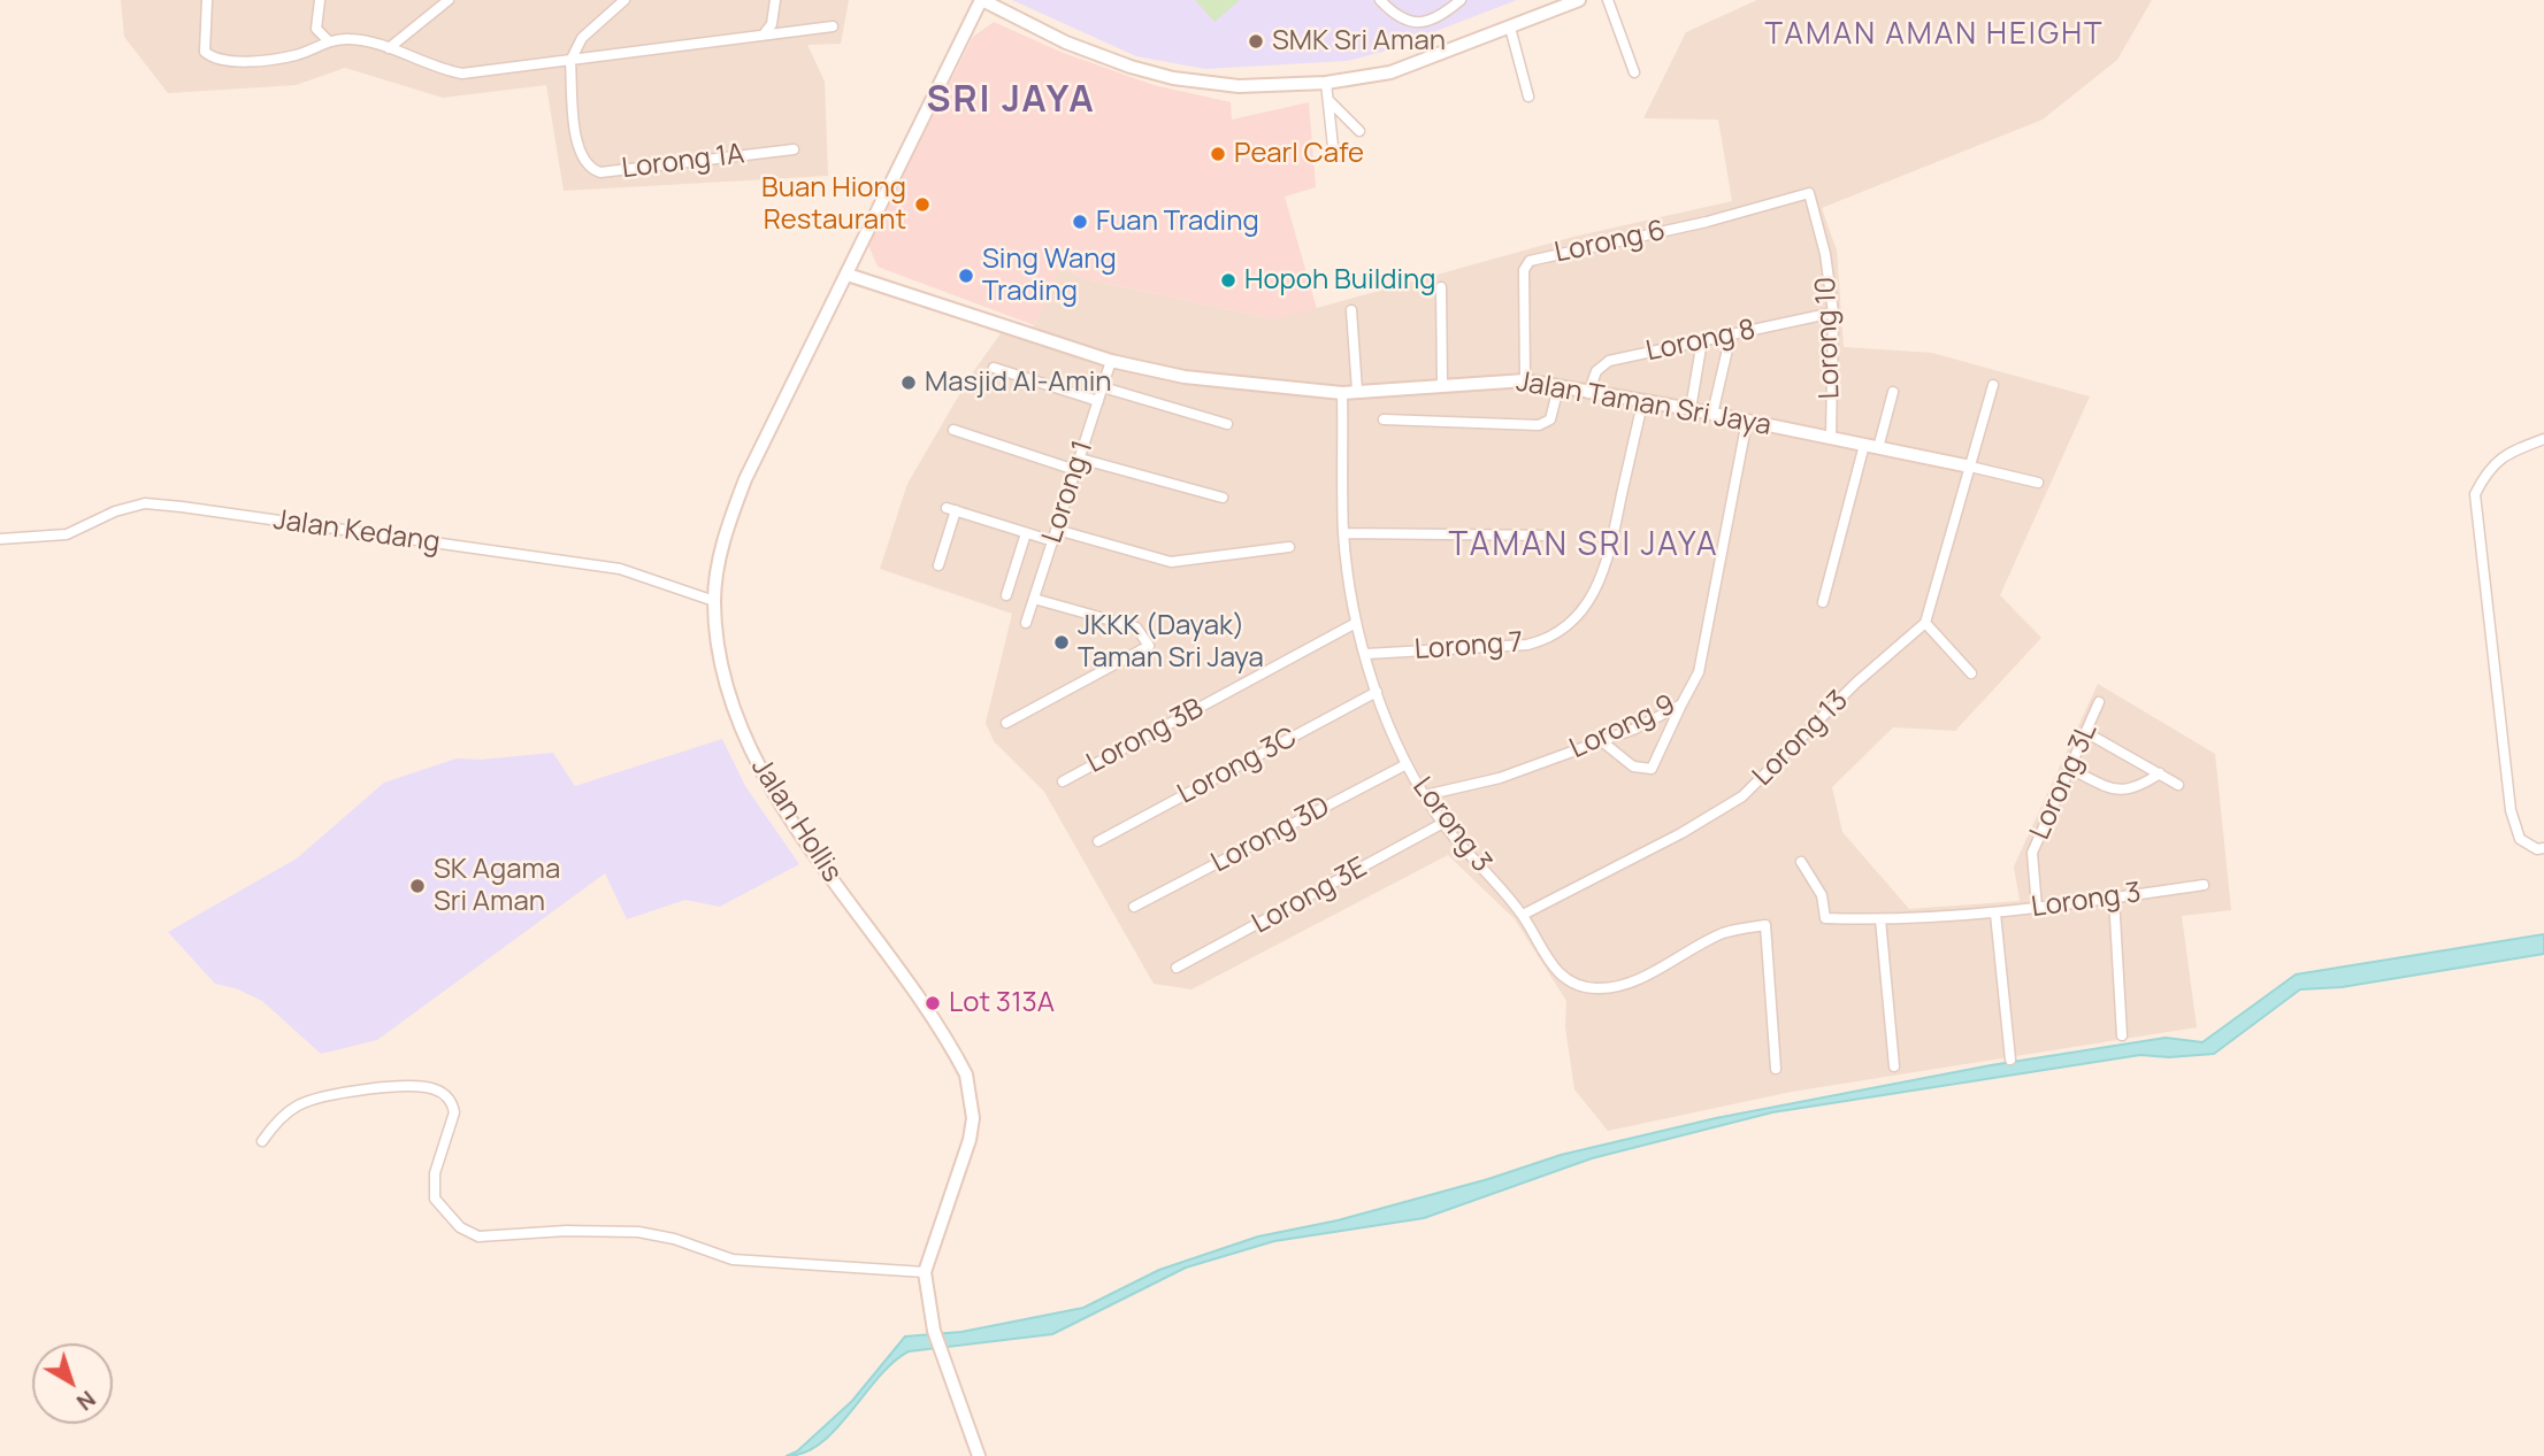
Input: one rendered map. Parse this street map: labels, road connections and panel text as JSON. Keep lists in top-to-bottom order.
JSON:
{
  "streets": {
    "street": [
      "Lorong 1A",
      "Lorong 6",
      "Lorong 10",
      "Lorong 8",
      "Jalan Taman Sri Jaya",
      "Lorong 1",
      "Jalan Kedang",
      "Lorong 7",
      "Lorong 9",
      "Lorong 3B",
      "Lorong 13",
      "Lorong 3C",
      "Lorong 3L",
      "Jalan Hollis",
      "Lorong 3",
      "Lorong 3D",
      "Lorong 3E"
    ]
  },
  "crossings": [
    ["Lorong 6", "Lorong 10"],
    ["Lorong 6", "Jalan Taman Sri Jaya"],
    ["Lorong 10", "Lorong 8"],
    ["Lorong 10", "Jalan Taman Sri Jaya"],
    ["Lorong 8", "Jalan Taman Sri Jaya"],
    ["Jalan Taman Sri Jaya", "Lorong 1"],
    ["Jalan Taman Sri Jaya", "Lorong 7"],
    ["Jalan Taman Sri Jaya", "Lorong 9"],
    ["Jalan Taman Sri Jaya", "Jalan Hollis"],
    ["Jalan Taman Sri Jaya", "Lorong 3"],
    ["Jalan Kedang", "Jalan Hollis"],
    ["Lorong 7", "Lorong 3"],
    ["Lorong 9", "Lorong 3"],
    ["Lorong 3B", "Lorong 3"],
    ["Lorong 13", "Lorong 3"],
    ["Lorong 3C", "Lorong 3"],
    ["Lorong 3L", "Lorong 3"],
    ["Lorong 3", "Lorong 3D"],
    ["Lorong 3", "Lorong 3E"]
  ],
  "districts": ["TAMAN AMAN HEIGHT", "SRI JAYA", "TAMAN SRI JAYA"],
  "places": [
    "SMK Sri Aman",
    "Pearl Cafe",
    "Buan Hiong Restaurant",
    "Fuan Trading",
    "Sing Wang Trading",
    "Hopoh Building",
    "Masjid Al-Amin",
    "JKKK (Dayak) Taman Sri Jaya",
    "SK Agama Sri Aman",
    "Lot 313A"
  ],
  "north": "bottom right"
}
